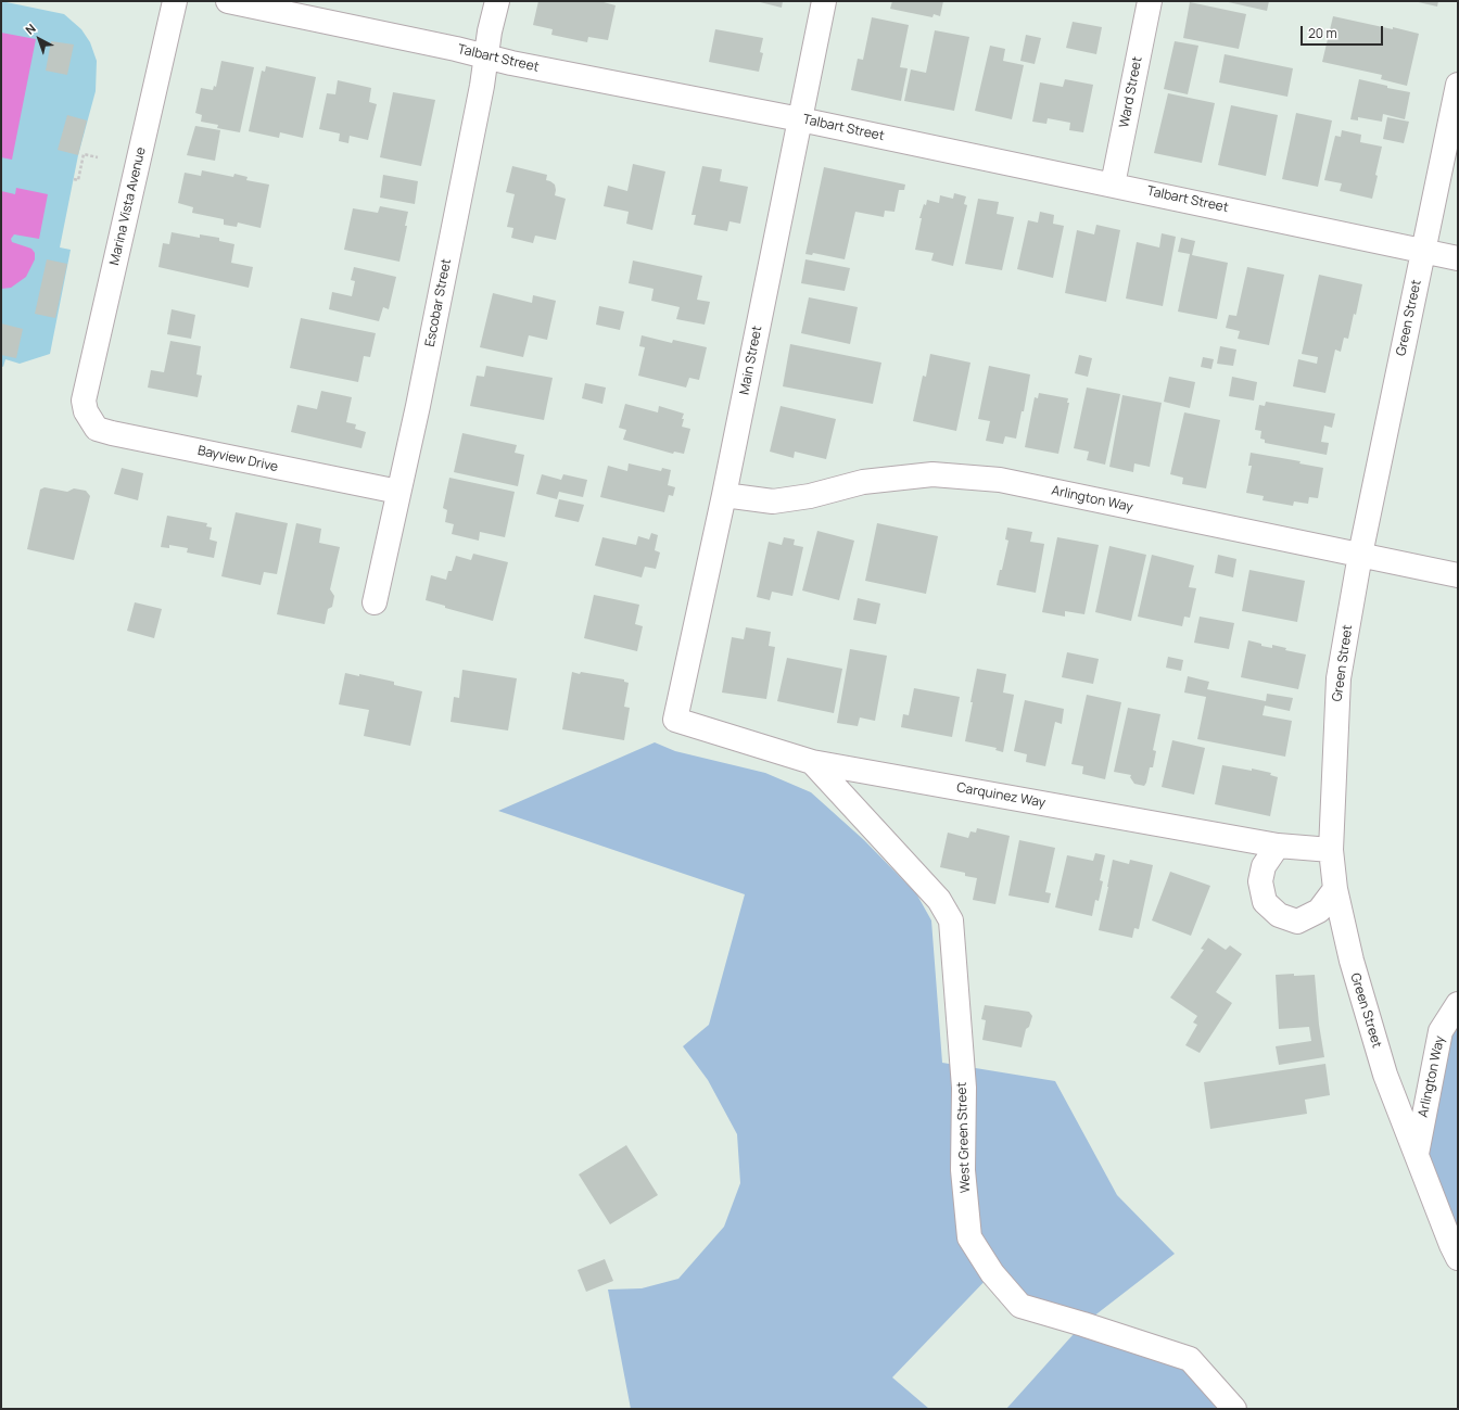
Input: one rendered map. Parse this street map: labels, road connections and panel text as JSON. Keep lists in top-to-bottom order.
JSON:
{
  "streets": {
    "street": [
      "Talbart Street",
      "Ward Street",
      "Marina Vista Avenue",
      "Escobar Street",
      "Green Street",
      "Main Street",
      "Bayview Drive",
      "Arlington Way",
      "Carquinez Way",
      "West Green Street"
    ]
  },
  "crossings": [
    ["Talbart Street", "Ward Street"],
    ["Talbart Street", "Escobar Street"],
    ["Talbart Street", "Green Street"],
    ["Talbart Street", "Main Street"],
    ["Marina Vista Avenue", "Bayview Drive"],
    ["Escobar Street", "Bayview Drive"],
    ["Green Street", "Arlington Way"],
    ["Green Street", "Carquinez Way"],
    ["Main Street", "Arlington Way"],
    ["Main Street", "Carquinez Way"],
    ["Carquinez Way", "West Green Street"]
  ],
  "scale_bar": "20 m",
  "north": "top left"
}
